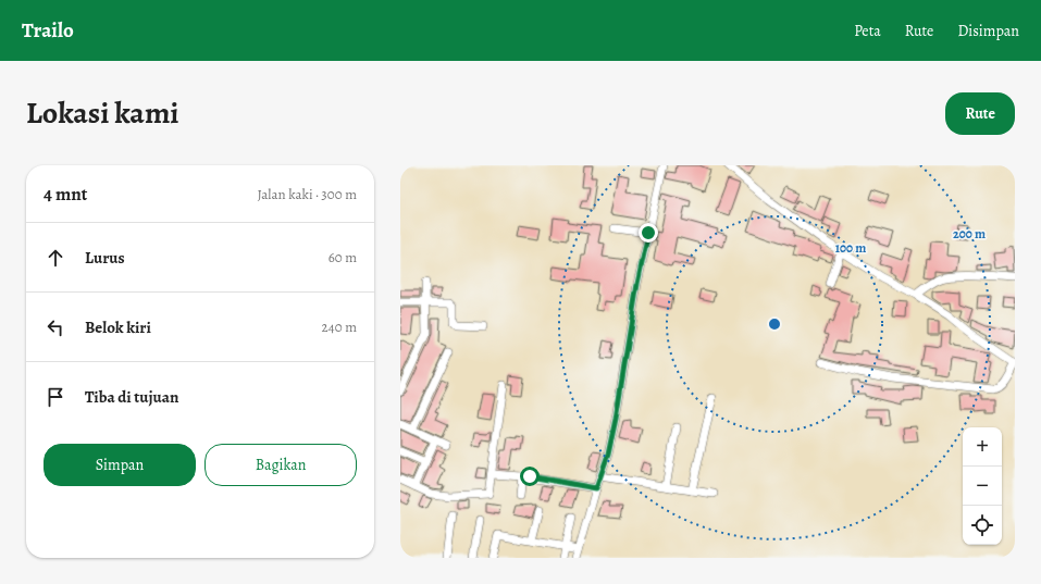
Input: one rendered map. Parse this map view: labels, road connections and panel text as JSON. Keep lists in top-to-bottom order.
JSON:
{
  "page": {
    "header": "Trailo",
    "nav": ["Peta", "Rute", "Disimpan"],
    "title": "Lokasi kami",
    "buttons": [
      "Rute",
      ["Simpan", "Bagikan"]
    ],
    "heading": ["4 mnt", "Jalan kaki · 300 m"],
    "list": [
      ["Lurus", "60 m"],
      ["Belok kiri", "240 m"],
      "Tiba di tujuan"
    ],
    "map_buttons": ["+", "−"]
  },
  "rings": ["200 m", "100 m"]
}
